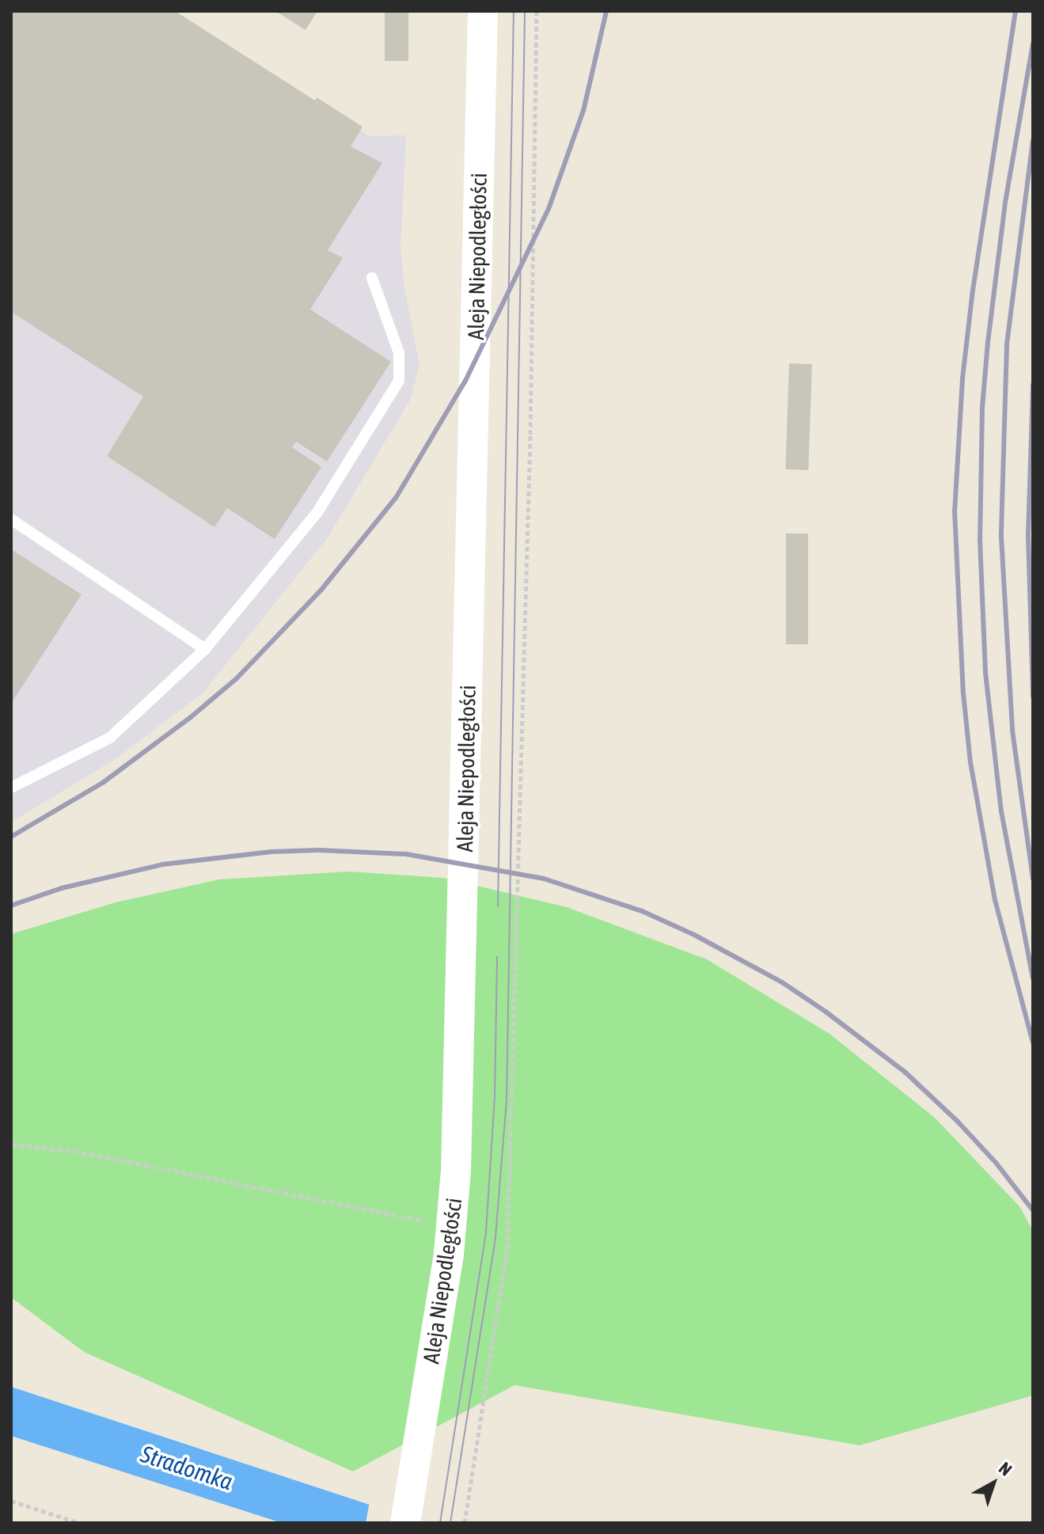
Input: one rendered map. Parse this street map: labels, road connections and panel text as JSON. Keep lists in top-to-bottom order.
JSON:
{
  "streets": {
    "street": ["Aleja Niepodległości"]
  },
  "water": ["Stradomka"],
  "north": "top right"
}
